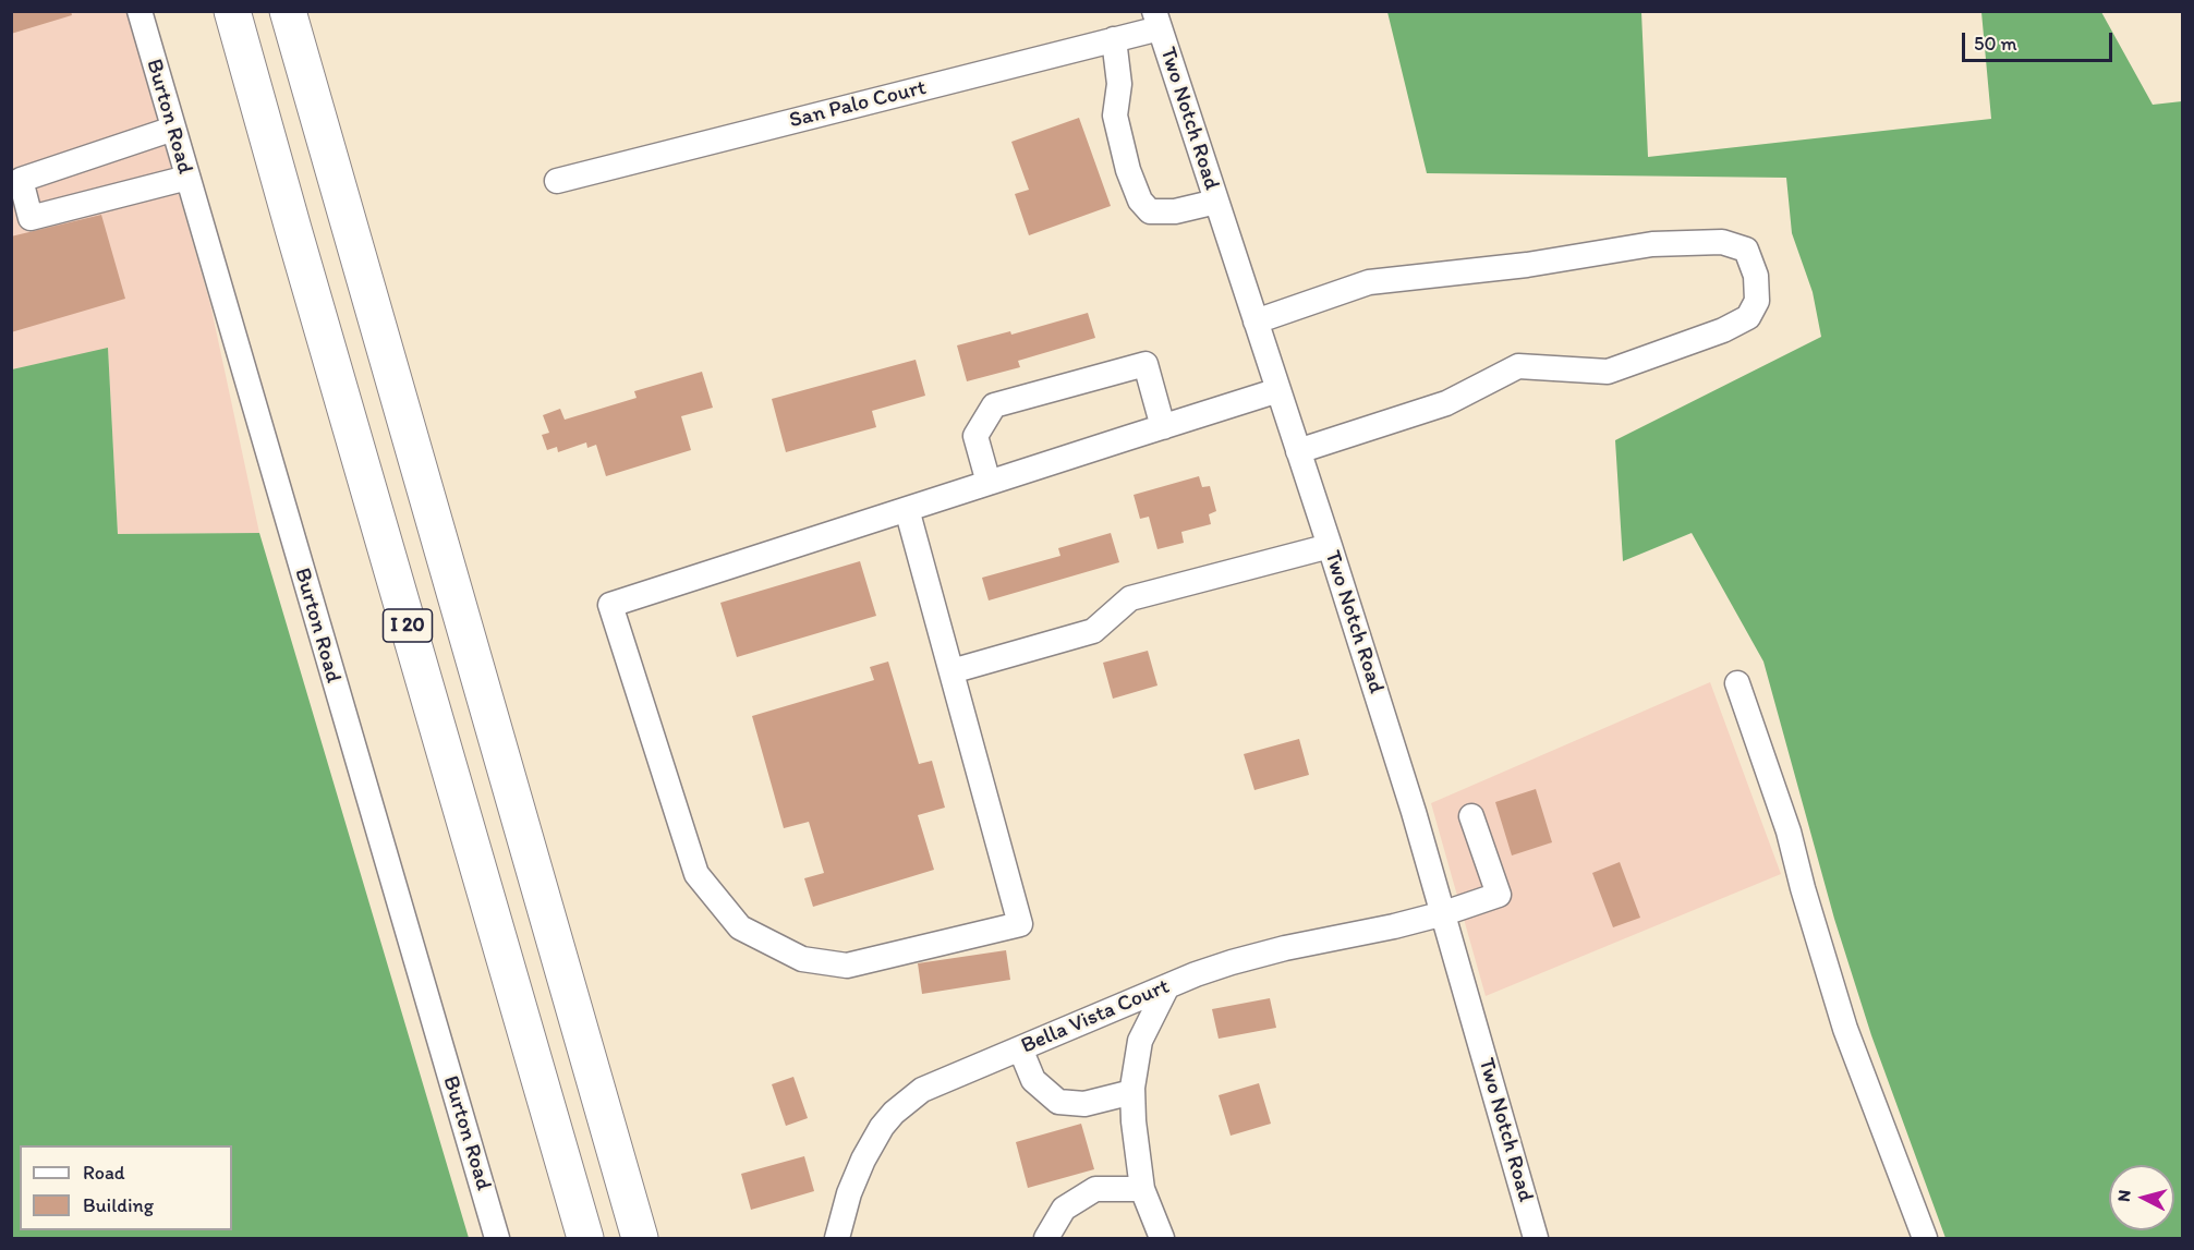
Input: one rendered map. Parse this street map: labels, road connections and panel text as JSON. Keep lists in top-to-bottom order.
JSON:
{
  "streets": {
    "highway": ["I 20"],
    "street": [
      "San Palo Court",
      "Burton Road",
      "Two Notch Road",
      "Bella Vista Court"
    ]
  },
  "crossings": [
    ["San Palo Court", "Two Notch Road"],
    ["Two Notch Road", "Bella Vista Court"]
  ],
  "legend": ["Road", "Building"],
  "scale_bar": "50 m",
  "north": "left"
}
